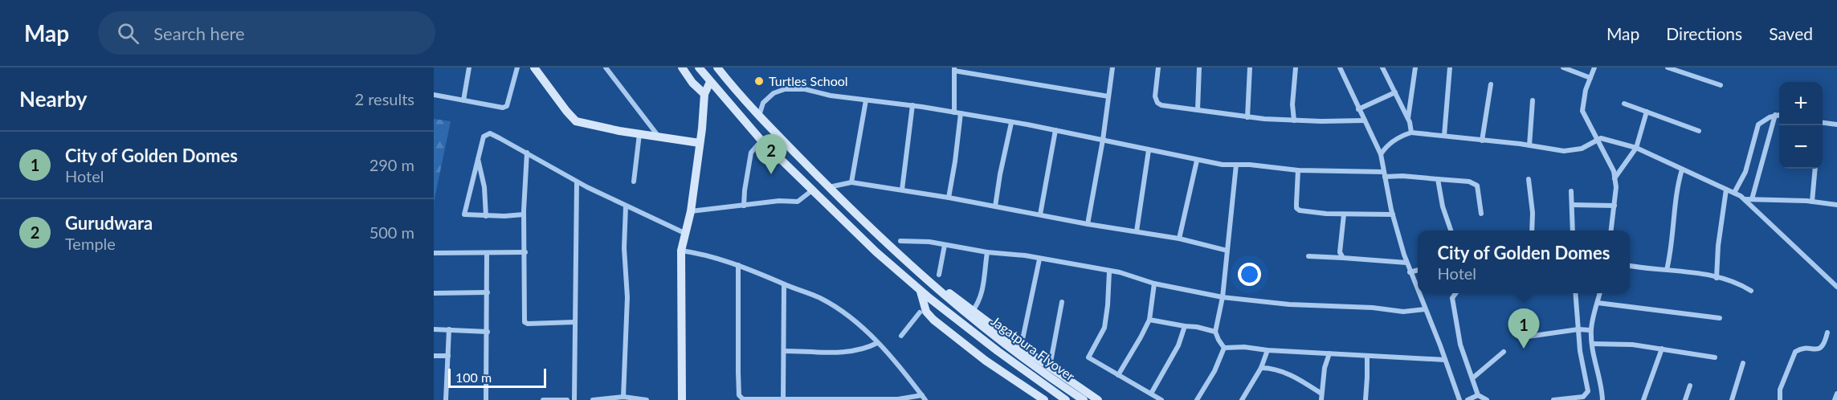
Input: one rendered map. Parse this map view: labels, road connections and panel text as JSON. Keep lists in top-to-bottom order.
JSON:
{
  "streets": {
    "main road": ["Jagatpura Flyover"]
  },
  "places": ["Turtles School"],
  "scale_bar": "100 m",
  "page": {
    "header": "Map",
    "search": "Search here",
    "nav": ["Map", "Directions", "Saved"],
    "heading": ["Nearby", "2 results"],
    "map_buttons": ["+", "−"],
    "list": [
      {
        "mark": "1",
        "name": "City of Golden Domes",
        "note": "Hotel",
        "value": "290 m"
      },
      {
        "mark": "2",
        "name": "Gurudwara",
        "note": "Temple",
        "value": "500 m"
      }
    ],
    "pins": ["2", "1"],
    "popup": ["City of Golden Domes", "Hotel"],
    "scale": "100 m"
  }
}
